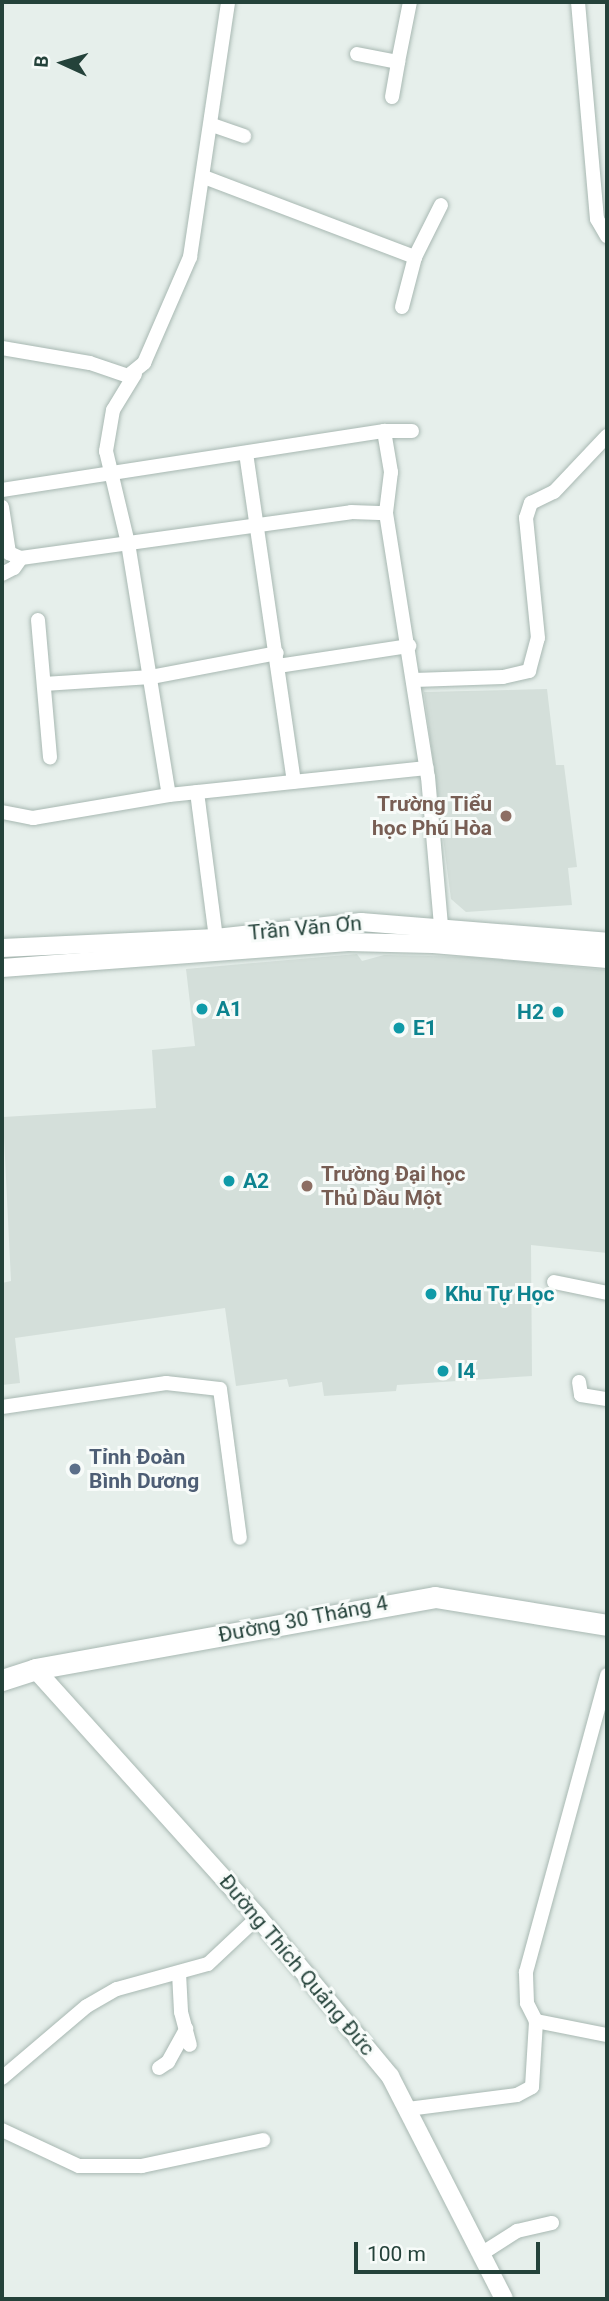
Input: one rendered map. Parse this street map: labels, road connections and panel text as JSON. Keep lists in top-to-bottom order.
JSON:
{
  "streets": {
    "main road": ["Đường 30 Tháng 4"],
    "street": ["Trần Văn Ơn", "Đường Thích Quảng Đức"]
  },
  "crossings": [
    ["Đường 30 Tháng 4", "Đường Thích Quảng Đức"]
  ],
  "places": [
    "Trường Tiểu học Phú Hòa",
    "A1",
    "H2",
    "E1",
    "A2",
    "Trường Đại học Thủ Dầu Một",
    "Khu Tự Học",
    "I4",
    "Tỉnh Đoàn Bình Dương"
  ],
  "scale_bar": "100 m",
  "north": "left"
}
